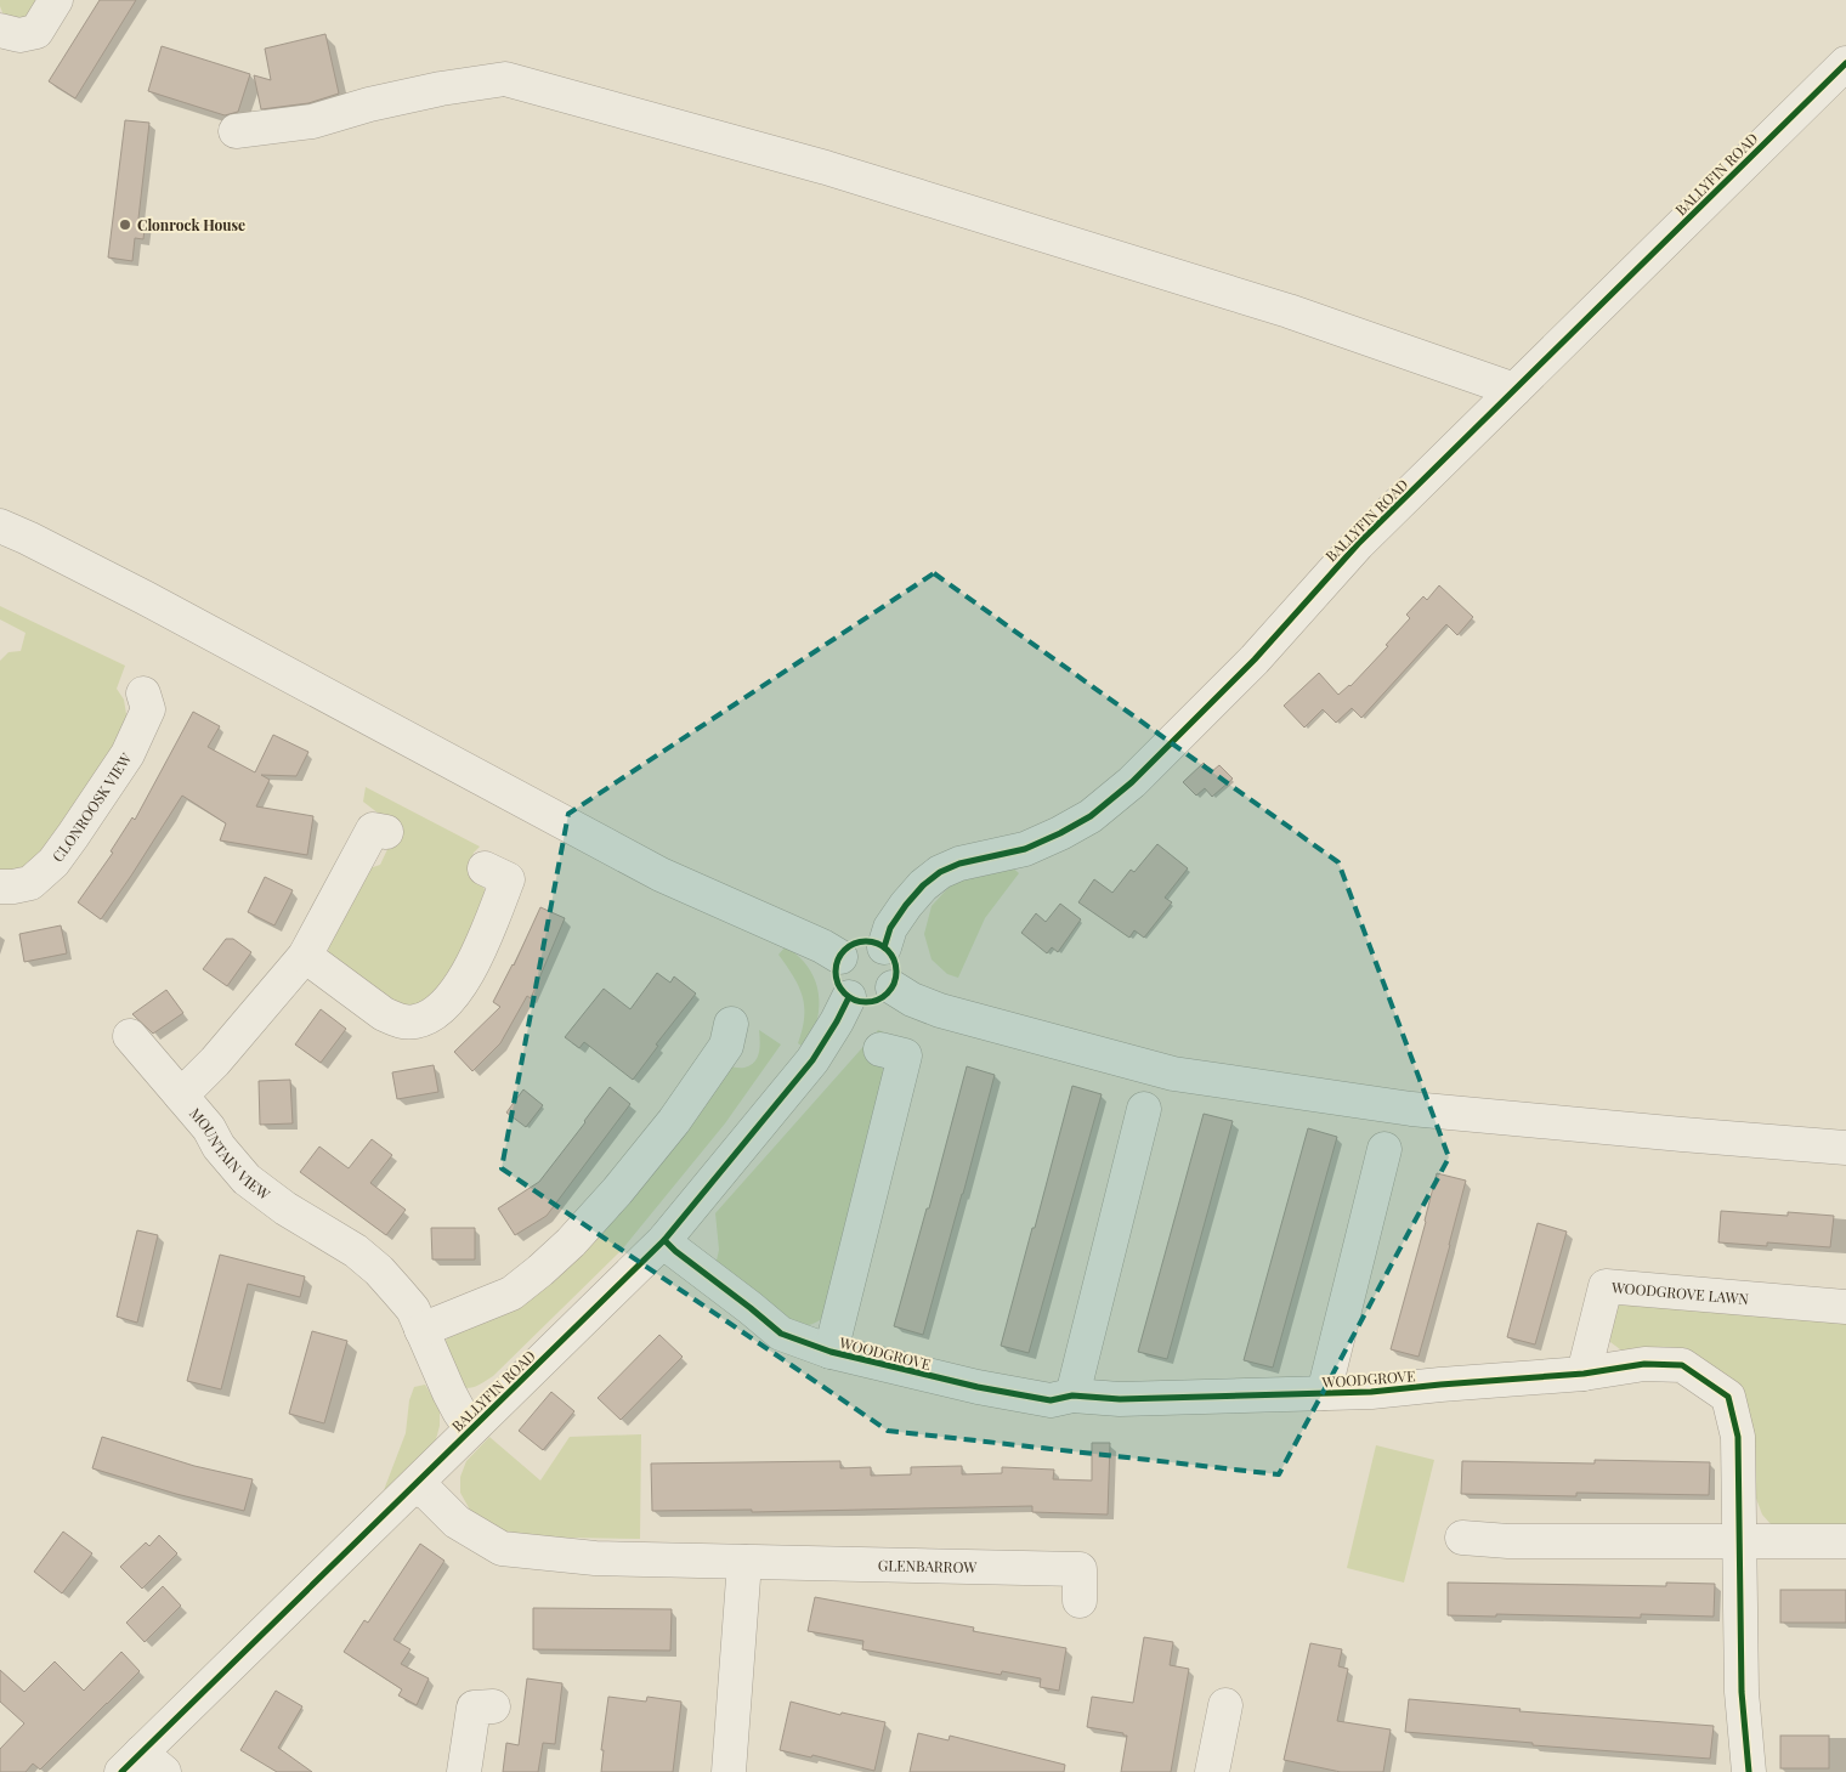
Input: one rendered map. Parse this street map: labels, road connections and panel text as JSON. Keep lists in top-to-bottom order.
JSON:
{
  "streets": {
    "street": [
      "BALLYFIN ROAD",
      "CLONROOSK VIEW",
      "MOUNTAIN VIEW",
      "WOODGROVE LAWN",
      "WOODGROVE",
      "GLENBARROW"
    ]
  },
  "crossings": [
    ["BALLYFIN ROAD", "MOUNTAIN VIEW"],
    ["BALLYFIN ROAD", "WOODGROVE"],
    ["BALLYFIN ROAD", "GLENBARROW"],
    ["WOODGROVE LAWN", "WOODGROVE"]
  ],
  "places": ["Clonrock House"]
}
